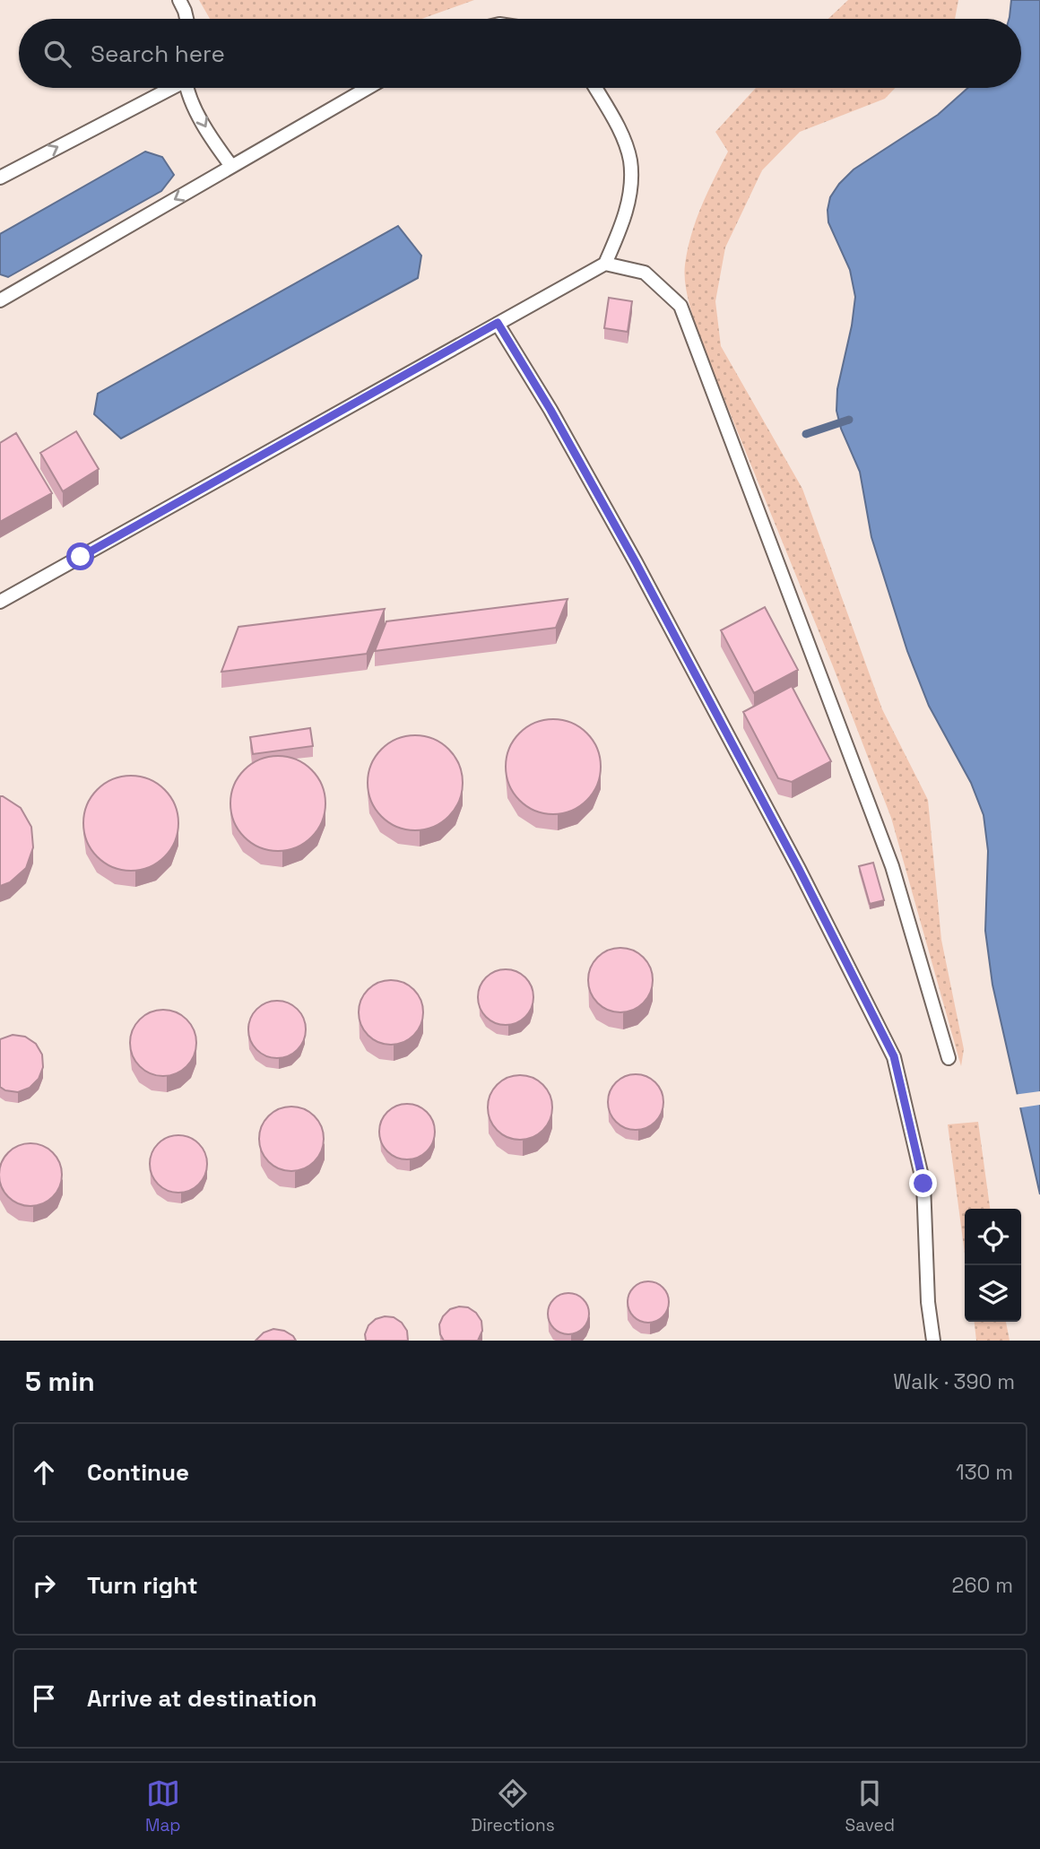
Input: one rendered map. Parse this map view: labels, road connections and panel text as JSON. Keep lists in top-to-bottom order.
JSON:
{
  "page": {
    "search": "Search here",
    "heading": ["5 min", "Walk · 390 m"],
    "list": [
      ["Continue", "130 m"],
      ["Turn right", "260 m"],
      "Arrive at destination"
    ],
    "nav": ["Map", "Directions", "Saved"]
  }
}
